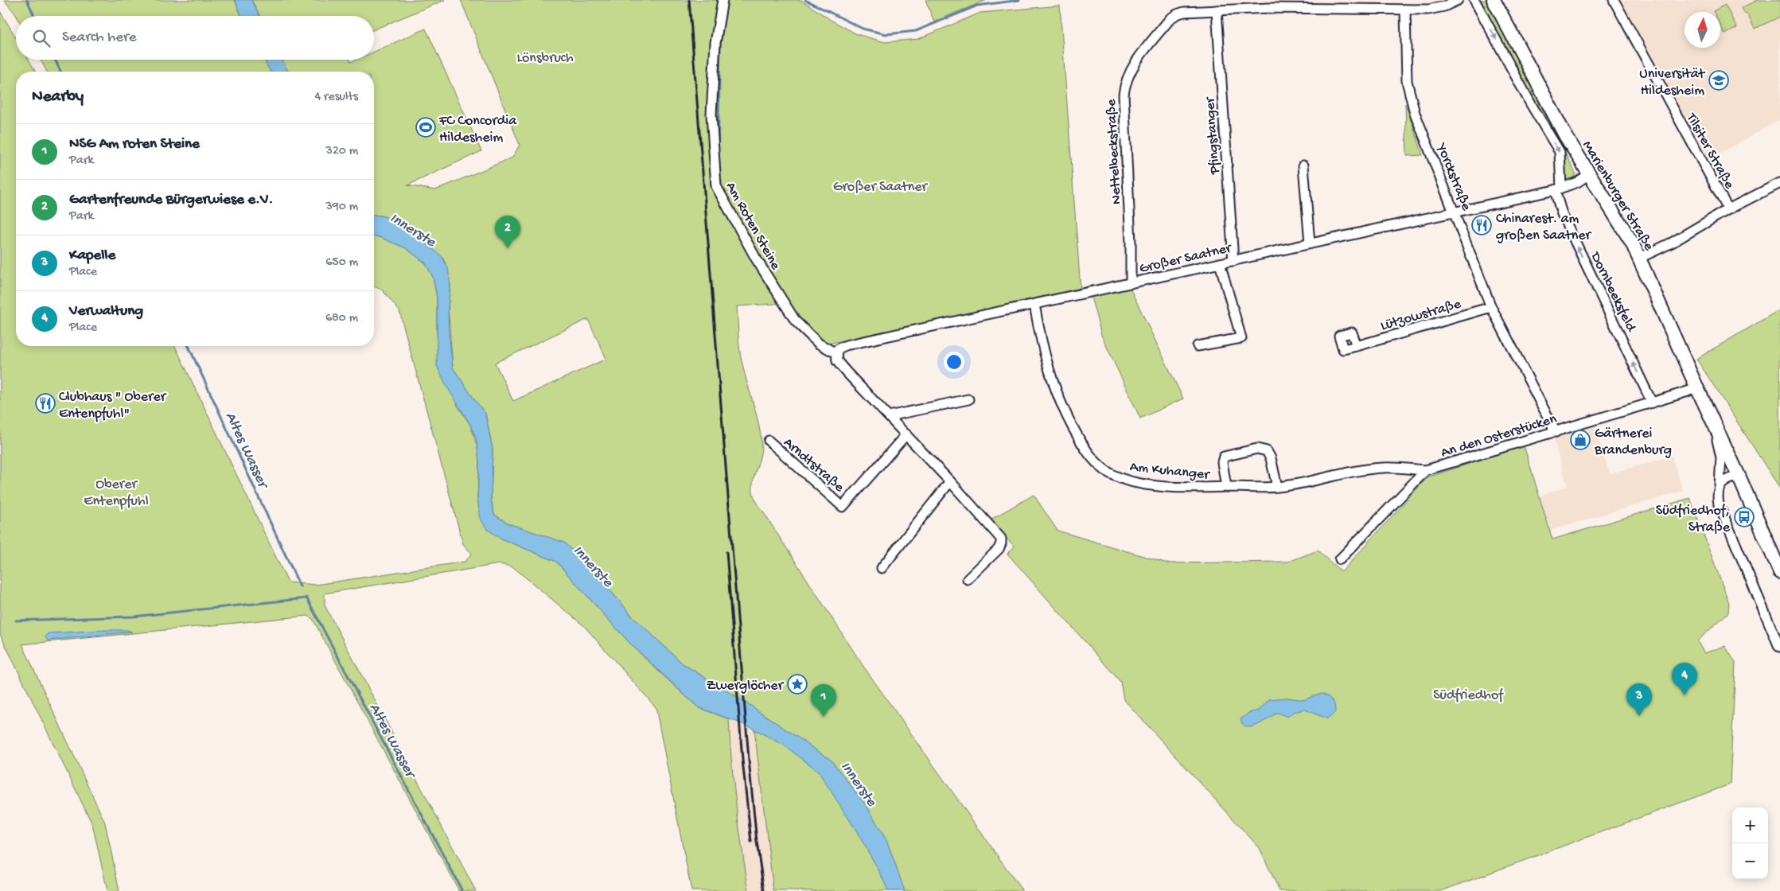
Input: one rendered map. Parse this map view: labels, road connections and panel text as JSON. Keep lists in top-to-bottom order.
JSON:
{
  "streets": {
    "main road": ["Marienburger Straße"],
    "street": [
      "Pfingstanger",
      "Tilsiter Straße",
      "Nettelbeckstraße",
      "Yorckstraße",
      "Am Roten Steine",
      "Großer Saatner",
      "Dornbeeksfeld",
      "Lützowstraße",
      "An den Osterstücken",
      "Arndtstraße",
      "Am Kuhanger"
    ]
  },
  "crossings": [
    ["Pfingstanger", "Nettelbeckstraße"],
    ["Pfingstanger", "Großer Saatner"],
    ["Nettelbeckstraße", "Großer Saatner"],
    ["Yorckstraße", "Großer Saatner"],
    ["Yorckstraße", "Lützowstraße"],
    ["Yorckstraße", "An den Osterstücken"],
    ["Marienburger Straße", "Großer Saatner"],
    ["Marienburger Straße", "An den Osterstücken"],
    ["Am Roten Steine", "Großer Saatner"],
    ["Großer Saatner", "Dornbeeksfeld"],
    ["Großer Saatner", "Am Kuhanger"],
    ["Dornbeeksfeld", "An den Osterstücken"],
    ["An den Osterstücken", "Am Kuhanger"]
  ],
  "one_way": ["Dornbeeksfeld"],
  "water": ["Innerste", "Altes Wasser"],
  "parks": [
    "Lönsbruch",
    "Großer Saatner",
    "Oberer Entenpfuhl",
    "Südfriedhof"
  ],
  "places": {
    "school or university": ["Universität Hildesheim"],
    "sports": ["FC Concordia Hildesheim"],
    "restaurant": ["Chinarest. am großen Saatner", "Clubhaus \" Oberer Entenpfuhl\""],
    "shop": ["Gärtnerei Brandenburg"],
    "bus stop": ["Südfriedhof, Straße"],
    "place": ["Zwerglöcher"]
  },
  "north": "top",
  "page": {
    "search": "Search here",
    "heading": ["Nearby", "4 results"],
    "list": [
      {
        "mark": "1",
        "name": "NSG Am roten Steine",
        "note": "Park",
        "value": "320 m"
      },
      {
        "mark": "2",
        "name": "Gartenfreunde Bürgerwiese e.V.",
        "note": "Park",
        "value": "390 m"
      },
      {
        "mark": "3",
        "name": "Kapelle",
        "note": "Place",
        "value": "650 m"
      },
      {
        "mark": "4",
        "name": "Verwaltung",
        "note": "Place",
        "value": "680 m"
      }
    ],
    "pins": [
      "2",
      "4",
      "3",
      "1"
    ],
    "map_buttons": ["+", "−"]
  }
}
